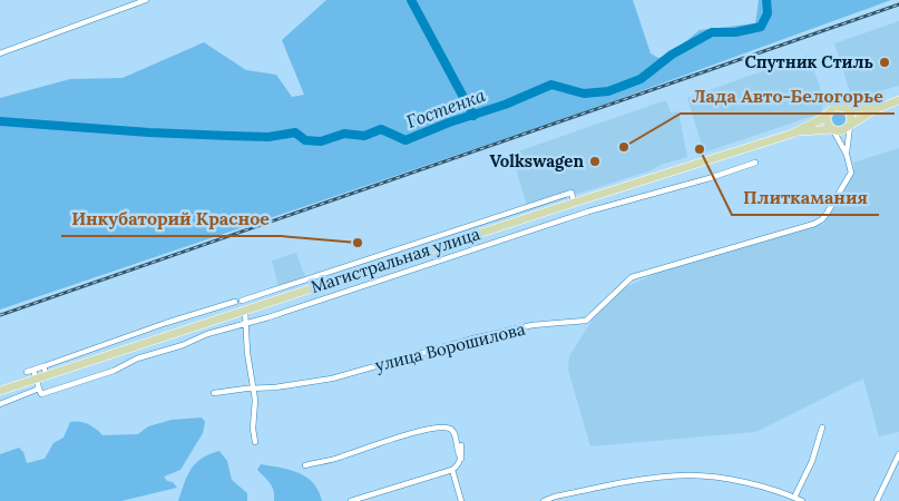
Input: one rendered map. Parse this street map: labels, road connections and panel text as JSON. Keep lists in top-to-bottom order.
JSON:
{
  "streets": {
    "main road": ["Магистральная улица"],
    "street": ["улица Ворошилова"]
  },
  "crossings": [
    ["Магистральная улица", "улица Ворошилова"]
  ],
  "water": ["Гостенка"],
  "places": [
    "Спутник Стиль",
    "Лада Авто-Белогорье",
    "Плиткамания",
    "Volkswagen",
    "Инкубаторий Красное"
  ]
}
